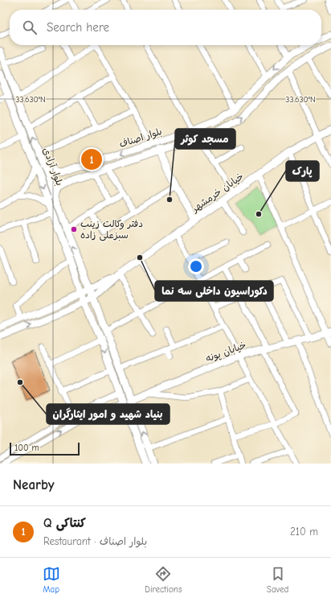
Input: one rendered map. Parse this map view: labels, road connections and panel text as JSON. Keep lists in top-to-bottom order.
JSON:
{
  "streets": {
    "main road": [
      "بلوار اصناف",
      "بلوار آزادی",
      "خیابان خرمشهر",
      "خیابان پونه"
    ]
  },
  "crossings": [
    ["بلوار اصناف", "بلوار آزادی"],
    ["بلوار آزادی", "خیابان خرمشهر"]
  ],
  "places": [
    "مسجد کوثر",
    "پارک",
    "دفتر وکالت زینب سبزعلی زاده",
    "دکوراسیون داخلی سه نما",
    "بنیاد شهید و امور ایثارگران"
  ],
  "scale_bar": "100 m",
  "page": {
    "search": "Search here",
    "pins": "1",
    "scale": "100 m",
    "heading": "Nearby",
    "list": [
      {
        "mark": "1",
        "name": "Q کنتاکی",
        "note": "Restaurant · بلوار اصناف",
        "value": "210 m"
      }
    ],
    "nav": ["Map", "Directions", "Saved"]
  },
  "coordinates": ["33.630°N"]
}
